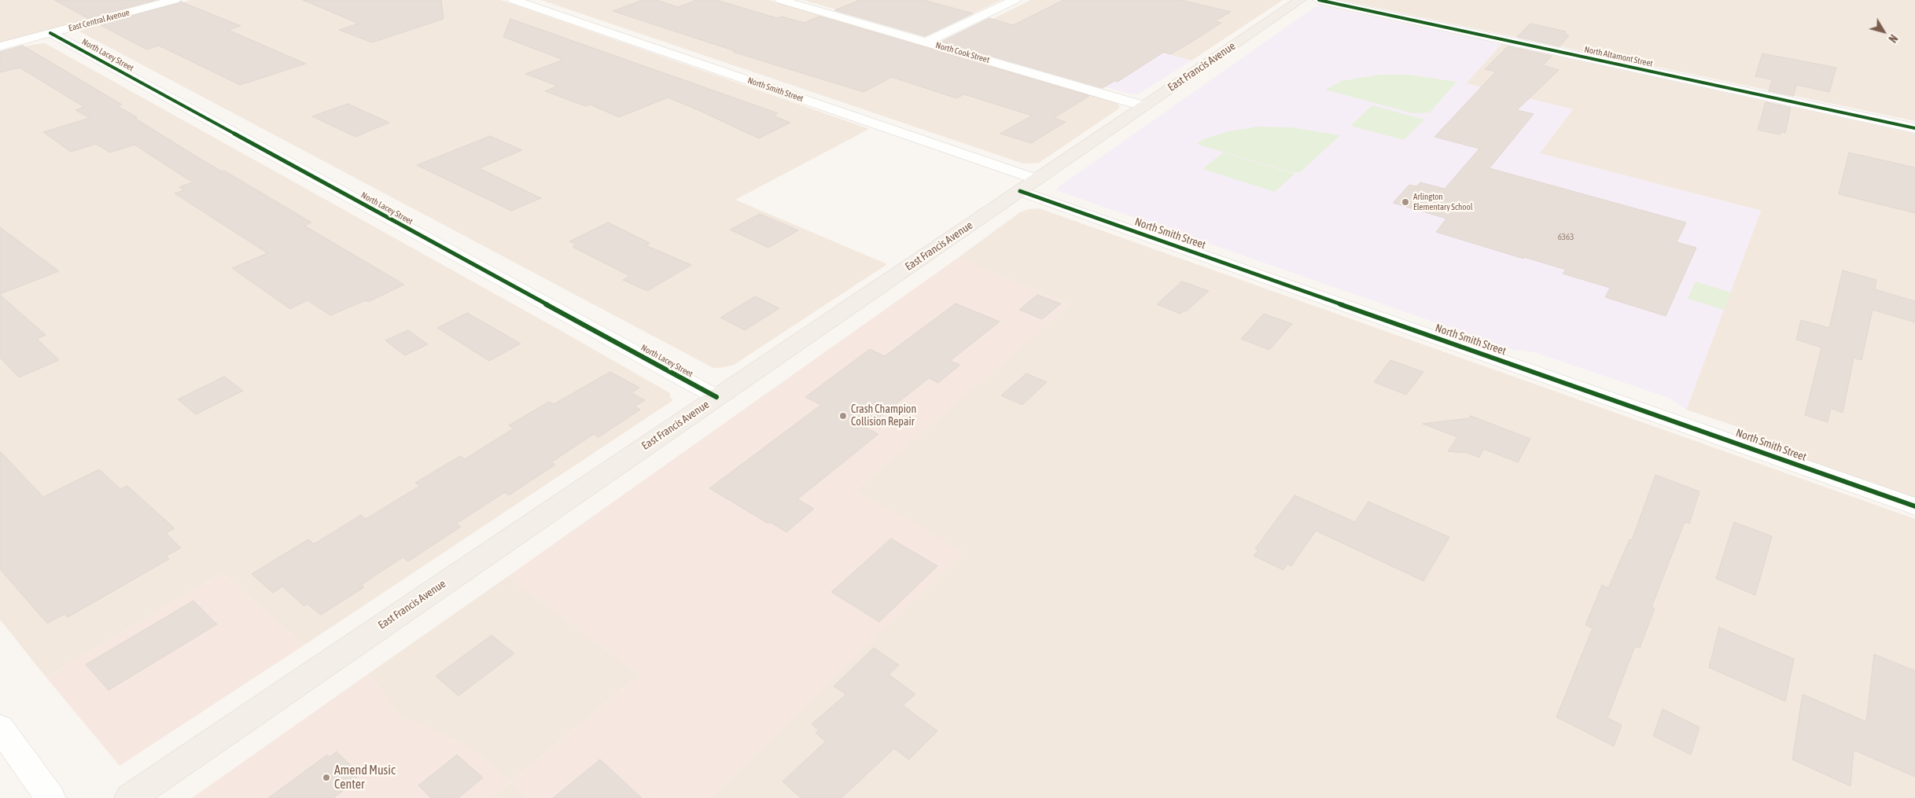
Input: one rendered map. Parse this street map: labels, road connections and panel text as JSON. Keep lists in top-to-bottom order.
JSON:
{
  "streets": {
    "main road": ["East Francis Avenue"],
    "street": [
      "East Central Avenue",
      "North Cook Street",
      "North Lacey Street",
      "North Altamont Street",
      "North Smith Street"
    ]
  },
  "crossings": [
    ["East Central Avenue", "North Lacey Street"],
    ["North Cook Street", "East Francis Avenue"],
    ["North Lacey Street", "East Francis Avenue"],
    ["East Francis Avenue", "North Smith Street"]
  ],
  "places": ["Arlington Elementary School", "Crash Champion Collision Repair", "Amend Music Center"],
  "house_numbers": ["6363"],
  "north": "bottom right"
}
